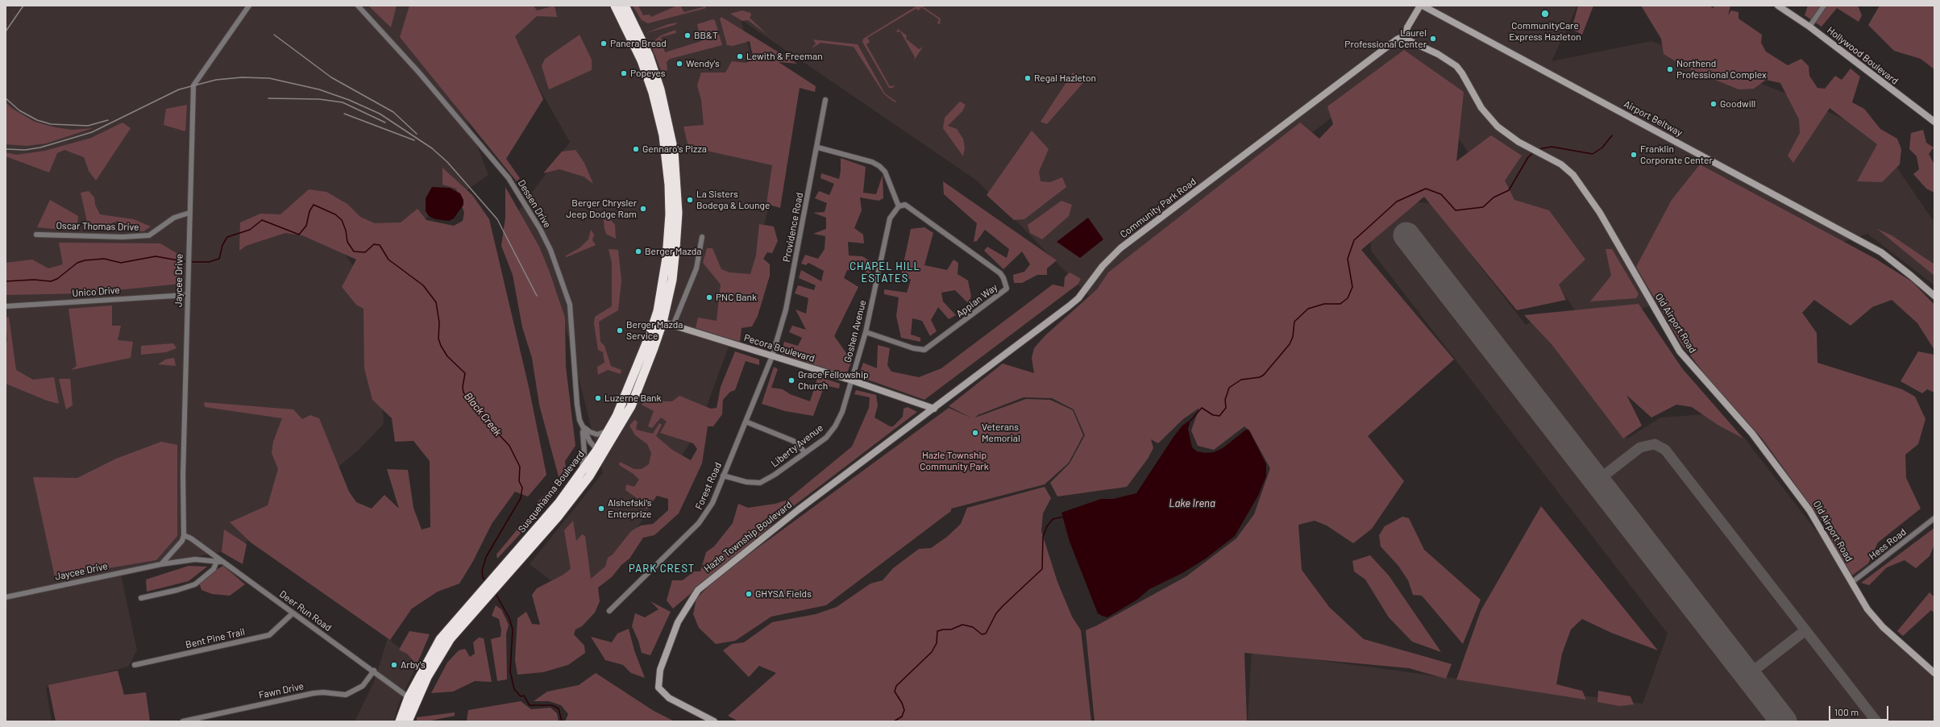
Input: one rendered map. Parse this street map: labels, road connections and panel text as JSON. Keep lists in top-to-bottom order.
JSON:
{
  "streets": {
    "highway": ["Susquehanna Boulevard"],
    "street": [
      "Hollywood Boulevard",
      "Airport Beltway",
      "Dessen Drive",
      "Community Park Road",
      "Oscar Thomas Drive",
      "Providence Road",
      "Jaycee Drive",
      "Unico Drive",
      "Appian Way",
      "Old Airport Road",
      "Goshen Avenue",
      "Pecora Boulevard",
      "Liberty Avenue",
      "Forest Road",
      "Hazle Township Boulevard",
      "Hess Road",
      "Deer Run Road",
      "Bent Pine Trail",
      "Fawn Drive"
    ]
  },
  "crossings": [
    ["Dessen Drive", "Susquehanna Boulevard"],
    ["Community Park Road", "Old Airport Road"],
    ["Community Park Road", "Pecora Boulevard"],
    ["Community Park Road", "Hazle Township Boulevard"],
    ["Oscar Thomas Drive", "Jaycee Drive"],
    ["Providence Road", "Pecora Boulevard"],
    ["Providence Road", "Forest Road"],
    ["Jaycee Drive", "Unico Drive"],
    ["Jaycee Drive", "Deer Run Road"],
    ["Appian Way", "Goshen Avenue"],
    ["Old Airport Road", "Hess Road"],
    ["Goshen Avenue", "Pecora Boulevard"],
    ["Goshen Avenue", "Liberty Avenue"],
    ["Pecora Boulevard", "Liberty Avenue"],
    ["Pecora Boulevard", "Forest Road"],
    ["Pecora Boulevard", "Susquehanna Boulevard"],
    ["Pecora Boulevard", "Hazle Township Boulevard"],
    ["Liberty Avenue", "Forest Road"],
    ["Susquehanna Boulevard", "Deer Run Road"],
    ["Deer Run Road", "Bent Pine Trail"],
    ["Deer Run Road", "Fawn Drive"]
  ],
  "districts": ["CHAPEL HILL ESTATES", "PARK CREST"],
  "water": ["Black Creek", "Lake Irena"],
  "parks": ["Hazle Township Community Park"],
  "places": [
    "CommunityCare Express Hazleton",
    "BB&T",
    "Laurel Professional Center",
    "Panera Bread",
    "Lewith & Freeman",
    "Wendy's",
    "Northend Professional Complex",
    "Popeyes",
    "Regal Hazleton",
    "Goodwill",
    "Gennaro's Pizza",
    "Franklin Corporate Center",
    "La Sisters Bodega & Lounge",
    "Berger Chrysler Jeep Dodge Ram",
    "Berger Mazda",
    "PNC Bank",
    "Berger Mazda Service",
    "Grace Fellowship Church",
    "Luzerne Bank",
    "Veterans Memorial",
    "Alshefski's Enterprize",
    "GHYSA Fields",
    "Arby's"
  ],
  "scale_bar": "100 m"
}
